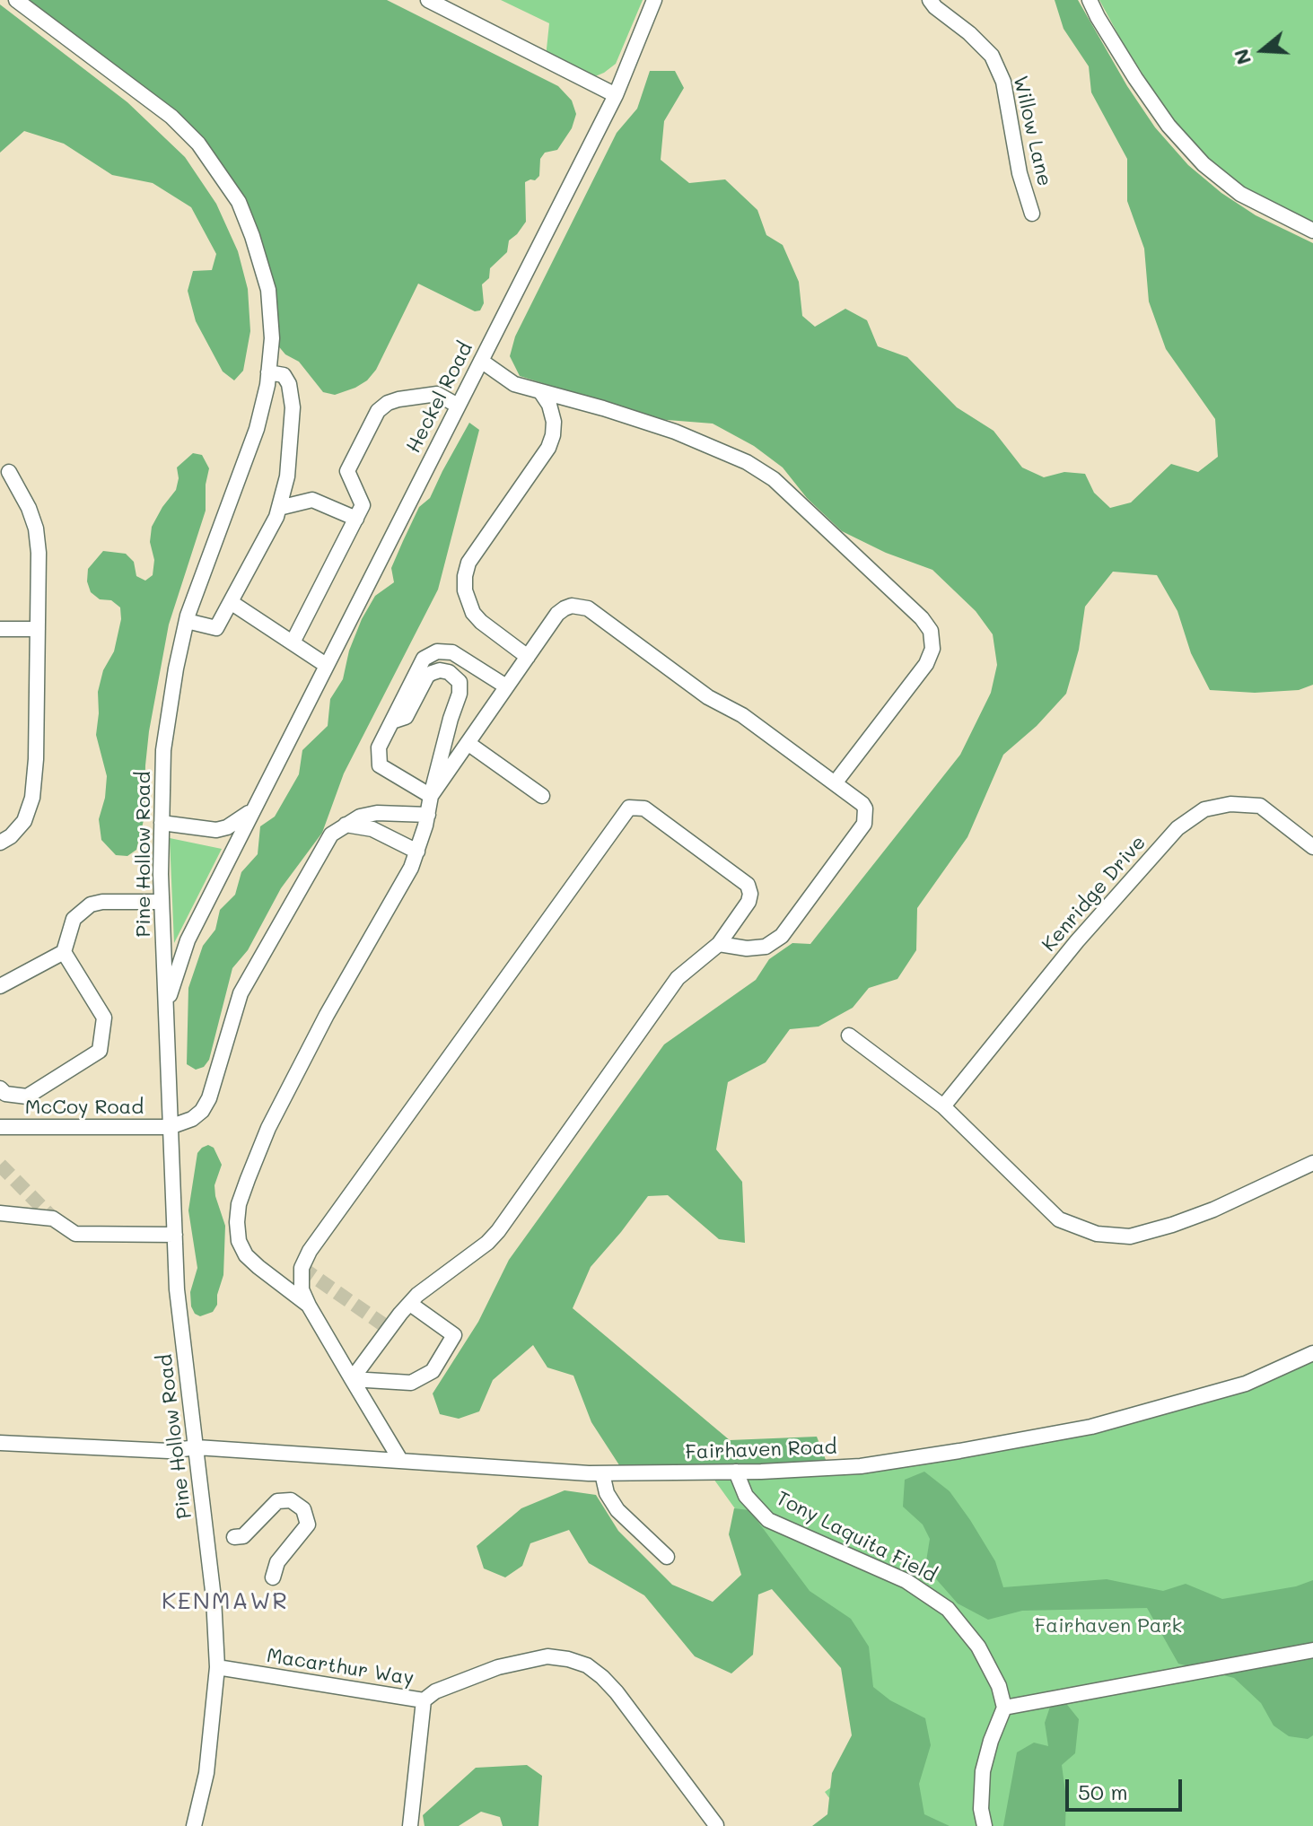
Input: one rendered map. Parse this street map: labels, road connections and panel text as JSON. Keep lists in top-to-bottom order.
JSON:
{
  "streets": {
    "street": [
      "Willow Lane",
      "Heckel Road",
      "Pine Hollow Road",
      "Kenridge Drive",
      "McCoy Road",
      "Fairhaven Road",
      "Tony Laquita Field",
      "Macarthur Way"
    ]
  },
  "crossings": [
    ["Heckel Road", "Pine Hollow Road"],
    ["Pine Hollow Road", "McCoy Road"],
    ["Pine Hollow Road", "Fairhaven Road"],
    ["Pine Hollow Road", "Macarthur Way"],
    ["Fairhaven Road", "Tony Laquita Field"]
  ],
  "districts": ["KENMAWR"],
  "parks": ["Fairhaven Park"],
  "scale_bar": "50 m",
  "north": "left"
}
